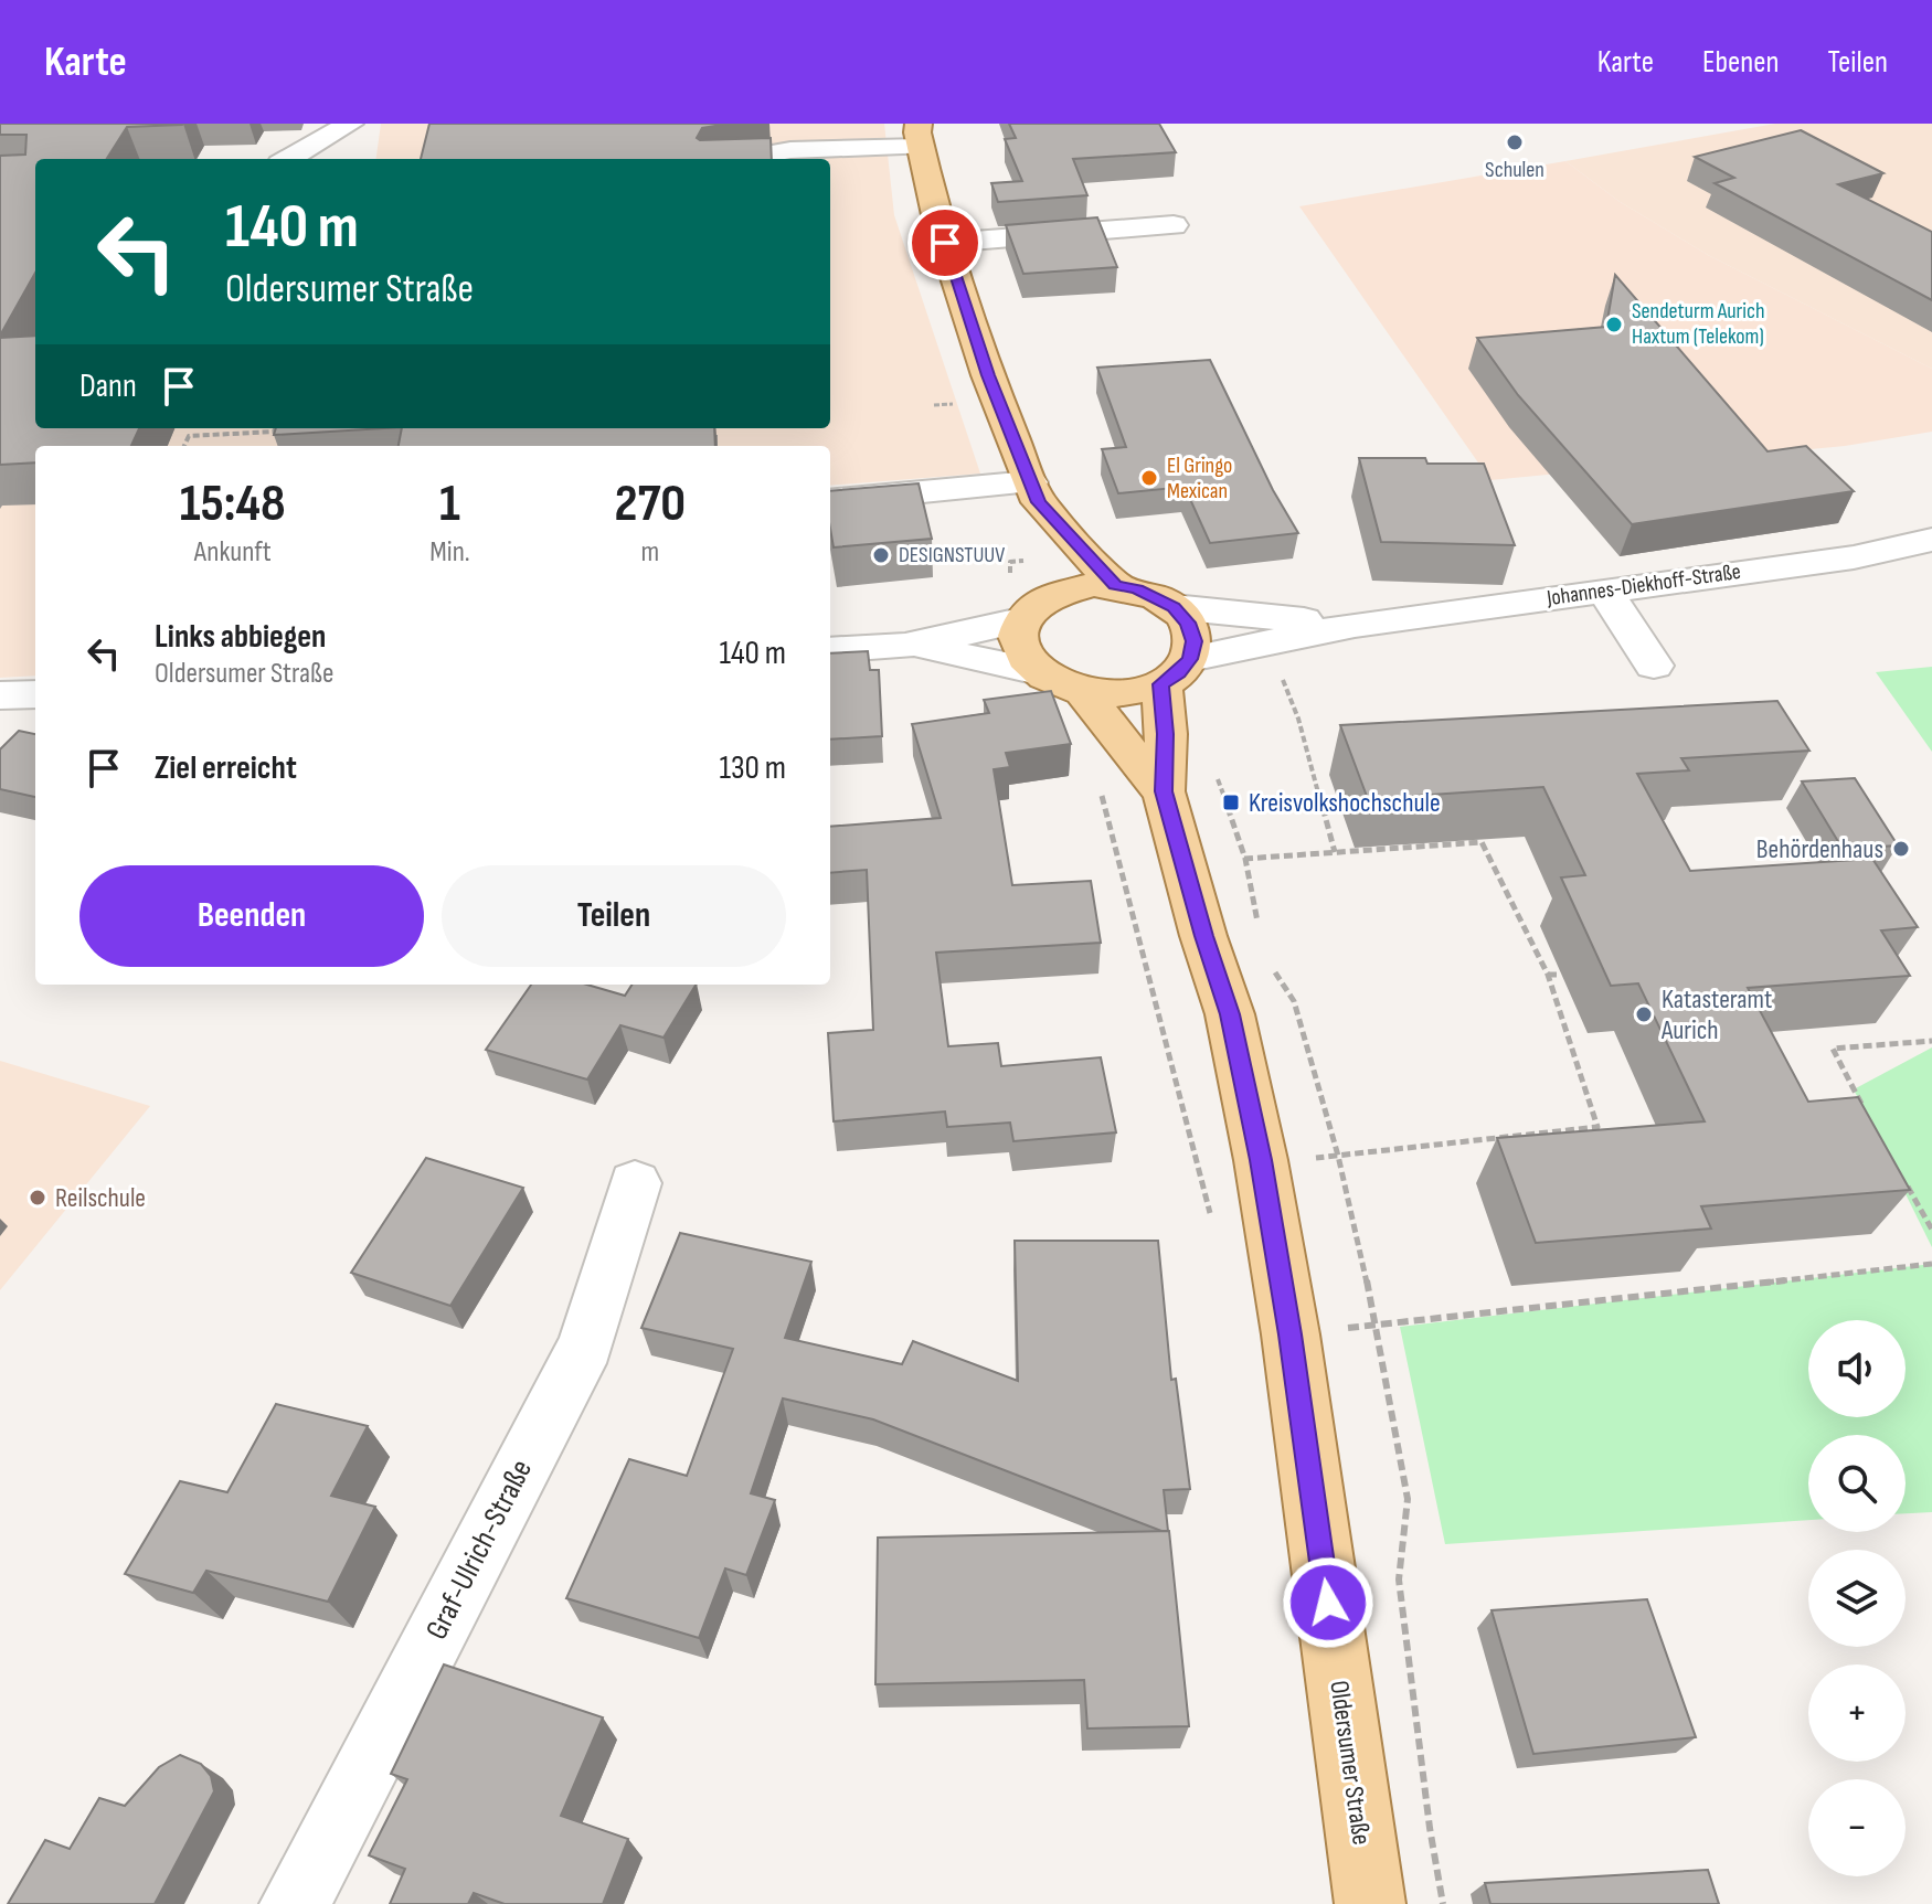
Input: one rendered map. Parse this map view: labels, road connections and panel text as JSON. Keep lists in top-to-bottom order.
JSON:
{
  "streets": {
    "main road": ["Oldersumer Straße"],
    "street": ["Johannes-Diekhoff-Straße", "Graf-Ulrich-Straße"]
  },
  "crossings": [
    ["Johannes-Diekhoff-Straße", "Oldersumer Straße"]
  ],
  "places": {
    "other": [
      "Schulen",
      "Sendeturm Aurich Haxtum (Telekom)",
      "El Gringo Mexican",
      "DESIGNSTUUV",
      "Behördenhaus",
      "Katasteramt Aurich",
      "Reilschule"
    ],
    "transit": ["Kreisvolkshochschule"]
  },
  "page": {
    "header": "Karte",
    "nav": ["Karte", "Ebenen", "Teilen"],
    "turn": ["140 m", "Oldersumer Straße"],
    "then": "Dann",
    "eta": [
      "15:48",
      "Ankunft",
      "1",
      "Min.",
      "270",
      "m"
    ],
    "list": [
      {
        "name": "Links abbiegen",
        "note": "Oldersumer Straße",
        "value": "140 m"
      },
      {
        "name": "Ziel erreicht",
        "value": "130 m"
      }
    ],
    "buttons": ["Beenden", "Teilen"],
    "map_buttons": ["+", "−"]
  }
}
